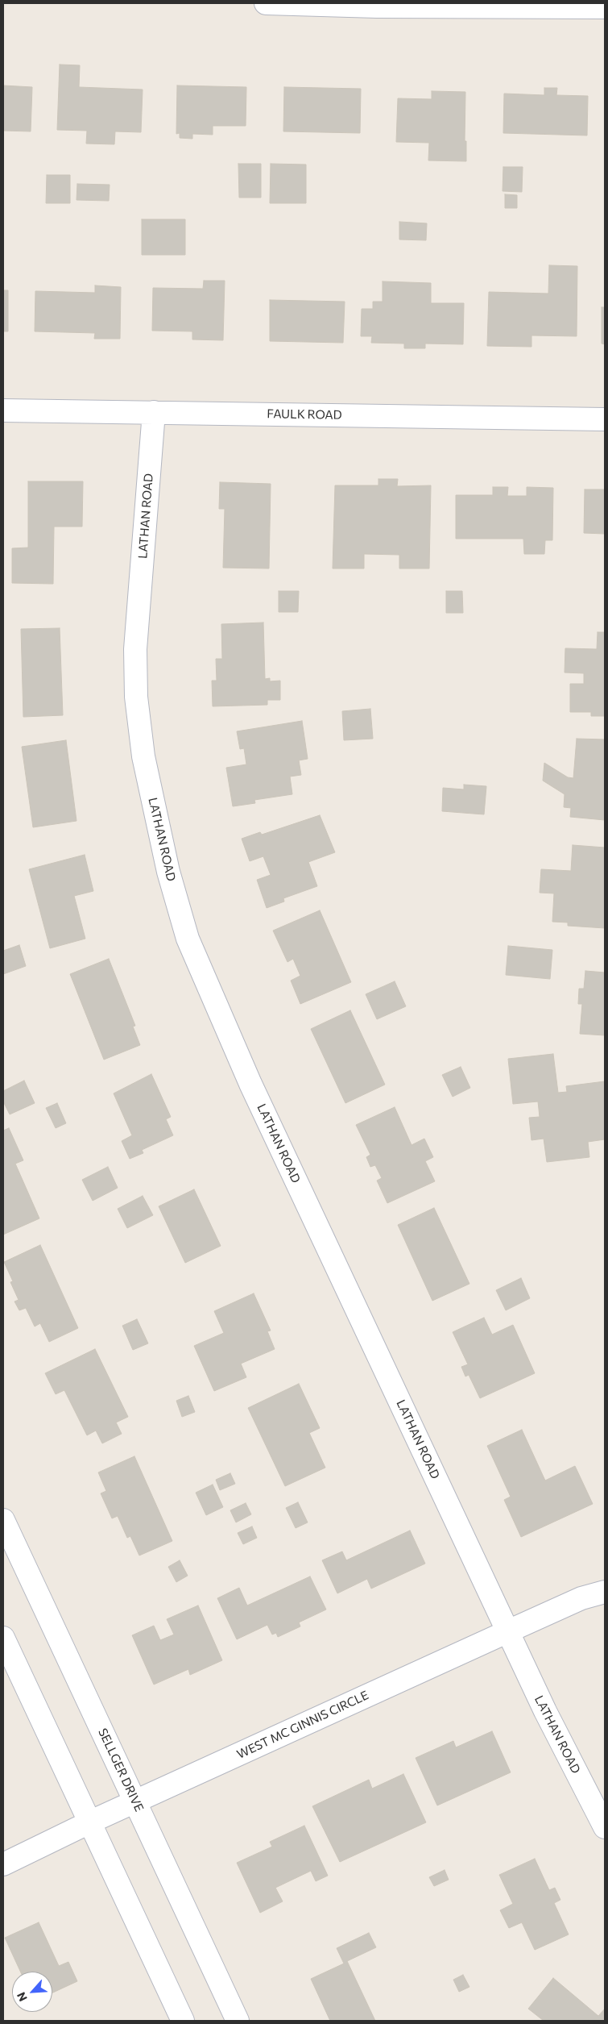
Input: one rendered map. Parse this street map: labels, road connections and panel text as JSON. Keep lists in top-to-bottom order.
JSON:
{
  "streets": {
    "street": [
      "FAULK ROAD",
      "LATHAN ROAD",
      "WEST MC GINNIS CIRCLE",
      "SELLGER DRIVE"
    ]
  },
  "crossings": [
    ["FAULK ROAD", "LATHAN ROAD"],
    ["LATHAN ROAD", "WEST MC GINNIS CIRCLE"],
    ["WEST MC GINNIS CIRCLE", "SELLGER DRIVE"]
  ],
  "north": "bottom left"
}
